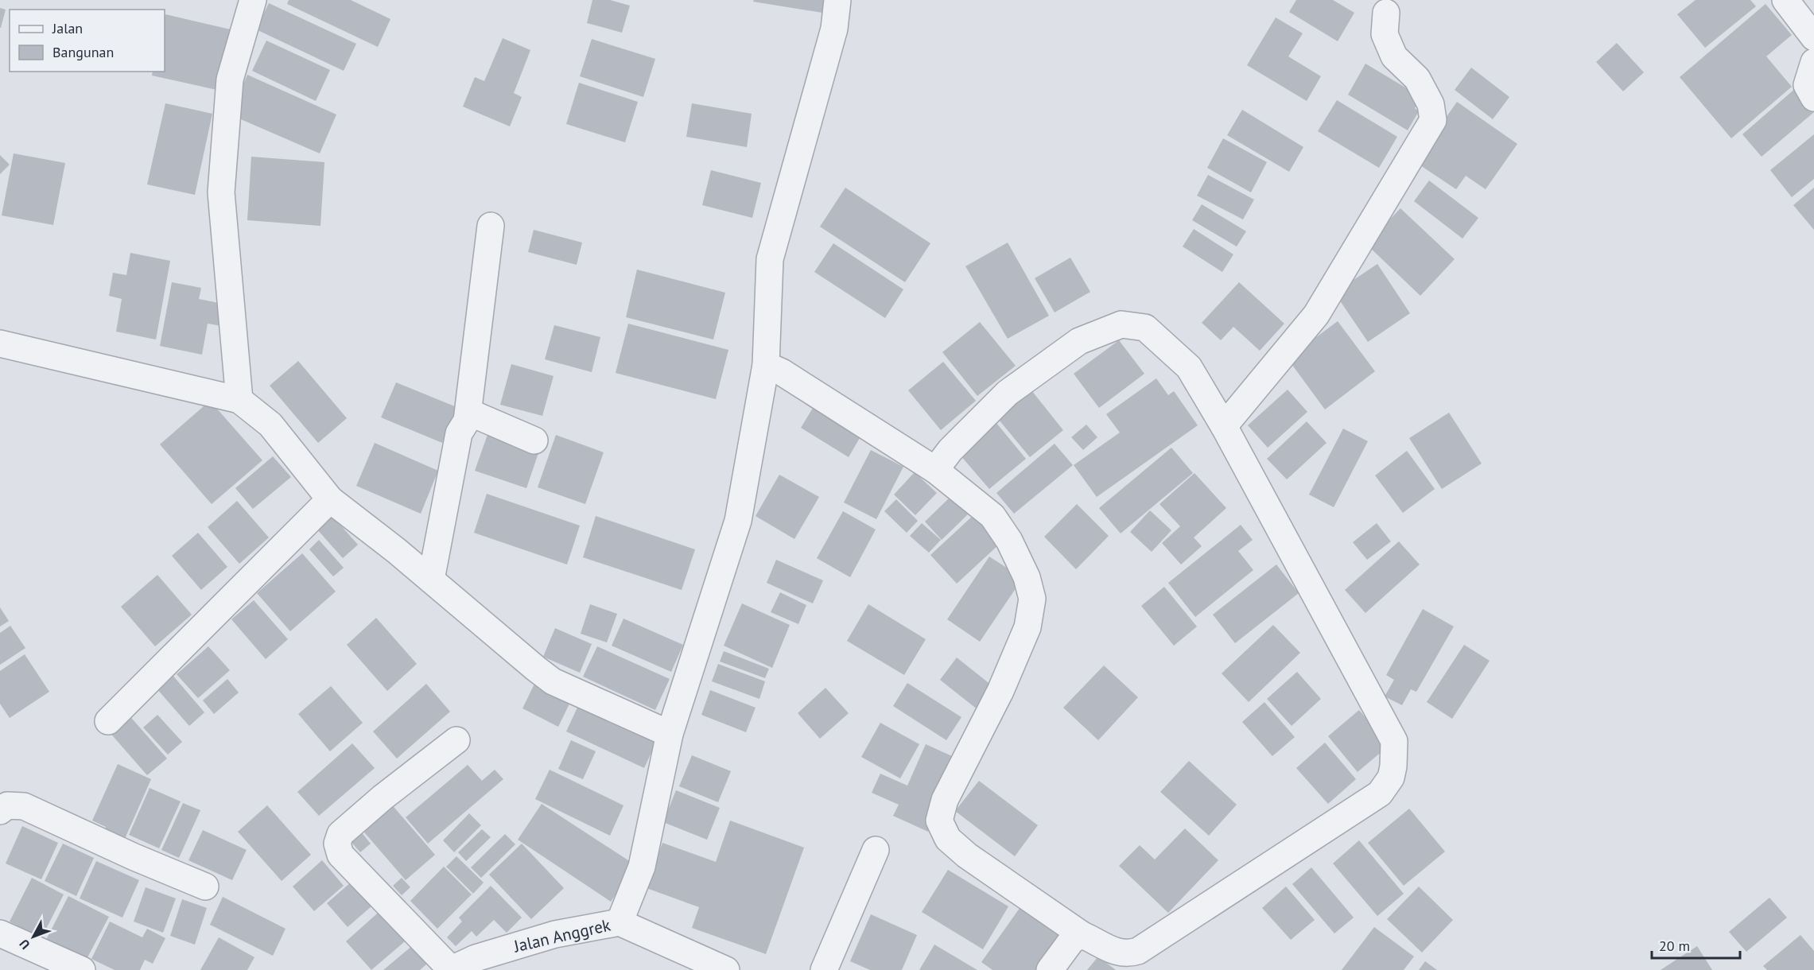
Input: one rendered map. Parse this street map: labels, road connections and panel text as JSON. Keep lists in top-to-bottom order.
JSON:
{
  "streets": {
    "street": ["Jalan Anggrek"]
  },
  "legend": ["Jalan", "Bangunan"],
  "scale_bar": "20 m",
  "north": "bottom left"
}
